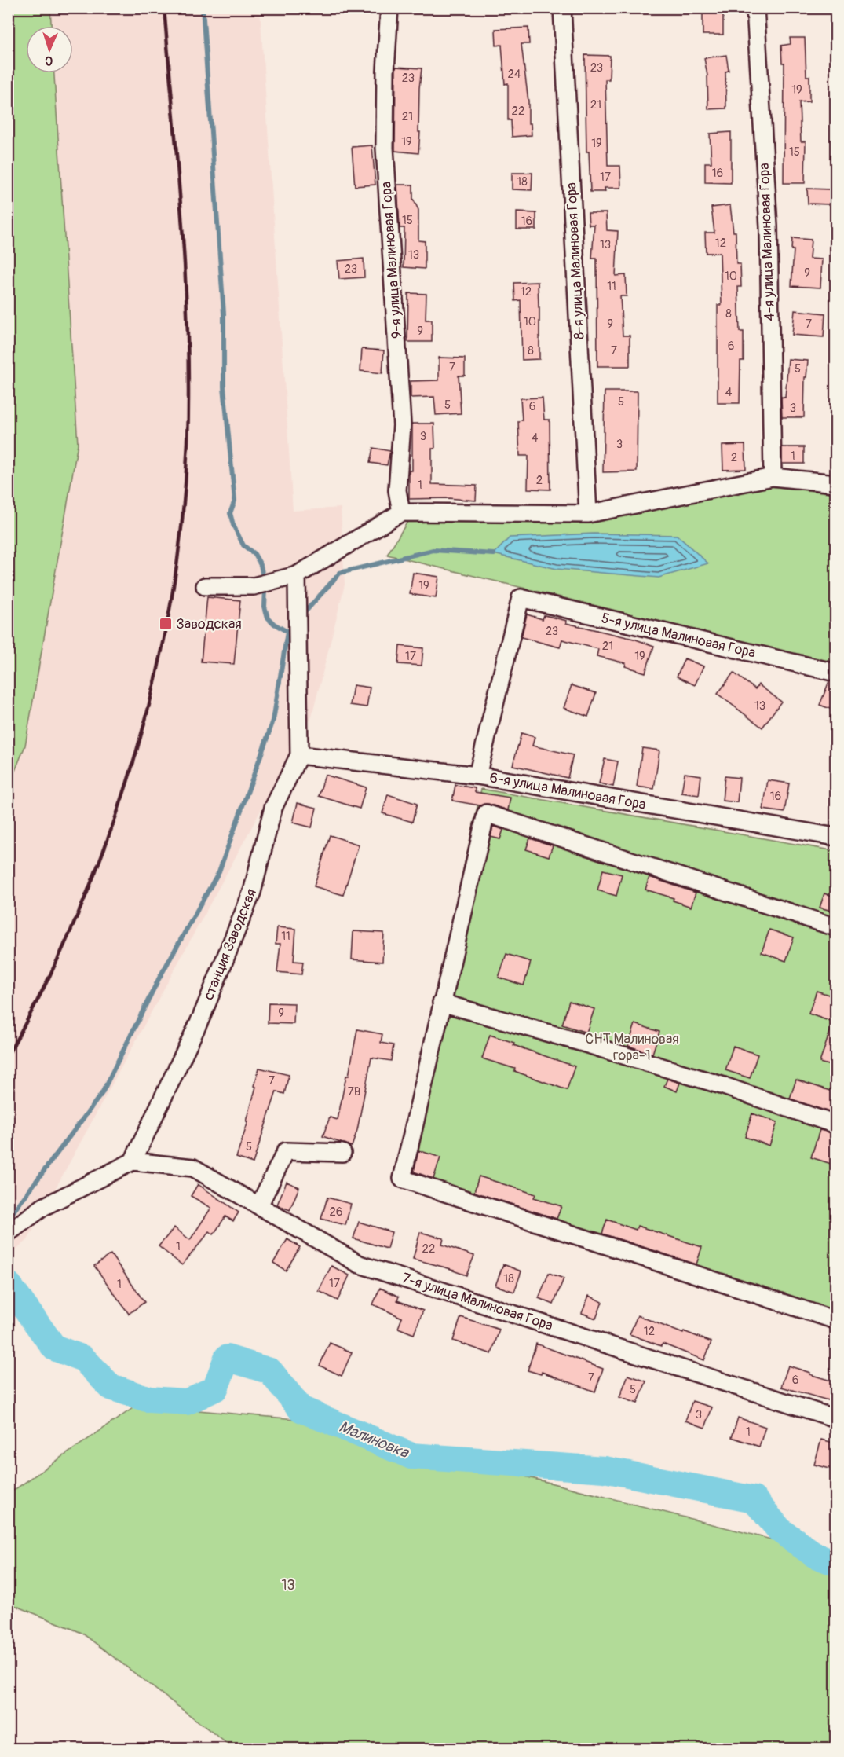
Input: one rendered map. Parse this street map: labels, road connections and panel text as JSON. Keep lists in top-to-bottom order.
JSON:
{
  "streets": {
    "street": [
      "4-я улица Малиновая Гора",
      "9-я улица Малиновая Гора",
      "8-я улица Малиновая Гора",
      "5-я улица Малиновая Гора",
      "6-я улица Малиновая Гора",
      "станция Заводская",
      "7-я улица Малиновая Гора"
    ]
  },
  "crossings": [
    ["5-я улица Малиновая Гора", "6-я улица Малиновая Гора"],
    ["6-я улица Малиновая Гора", "станция Заводская"],
    ["станция Заводская", "7-я улица Малиновая Гора"]
  ],
  "water": ["Малиновка"],
  "parks": ["СНТ Малиновая гора-1", "13"],
  "places": {
    "transit": ["Заводская"]
  },
  "house_numbers": [
    "23",
    "24",
    "23",
    "19",
    "21",
    "22",
    "21",
    "19",
    "19",
    "15",
    "16",
    "17",
    "18",
    "15",
    "16",
    "12",
    "13",
    "13",
    "23",
    "9",
    "10",
    "11",
    "12",
    "8",
    "10",
    "9",
    "7",
    "9",
    "6",
    "8",
    "7",
    "7",
    "5",
    "4",
    "5",
    "5",
    "6",
    "3",
    "3",
    "4",
    "3",
    "1",
    "2",
    "2",
    "1",
    "19",
    "23",
    "21",
    "17",
    "19",
    "13",
    "16",
    "11",
    "9",
    "7",
    "7В",
    "5",
    "26",
    "1",
    "22",
    "18",
    "17",
    "1",
    "12",
    "7",
    "6",
    "5",
    "3",
    "1"
  ],
  "north": "bottom"
}
